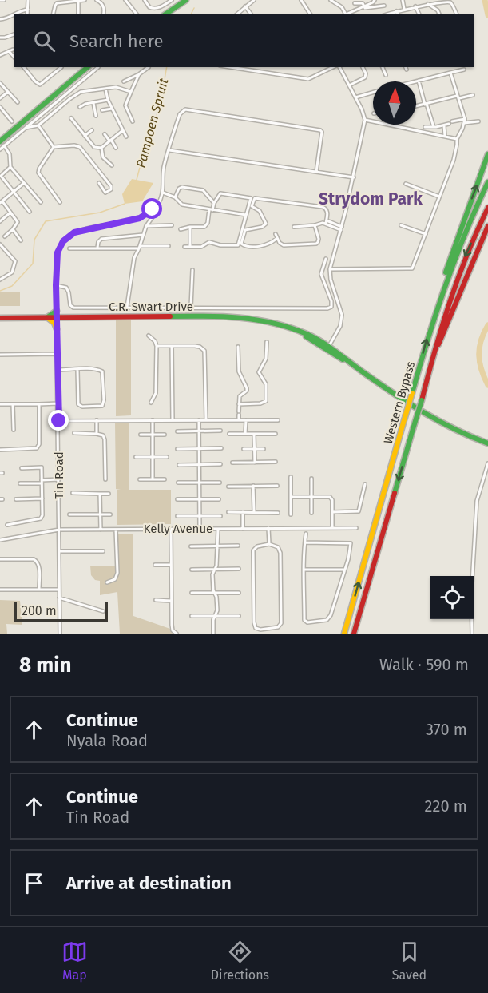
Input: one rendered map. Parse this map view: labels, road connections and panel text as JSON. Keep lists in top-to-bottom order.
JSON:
{
  "streets": {
    "main road": ["C.R. Swart Drive", "Western Bypass"],
    "street": ["Tin Road", "Kelly Avenue"]
  },
  "crossings": [
    ["C.R. Swart Drive", "Tin Road"],
    ["Tin Road", "Kelly Avenue"]
  ],
  "districts": ["Strydom Park"],
  "water": ["Pampoen Spruit"],
  "scale_bar": "200 m",
  "north": "top",
  "page": {
    "search": "Search here",
    "scale": "200 m",
    "heading": ["8 min", "Walk · 590 m"],
    "list": [
      ["Continue", "Nyala Road", "370 m"],
      ["Continue", "Tin Road", "220 m"],
      "Arrive at destination"
    ],
    "nav": ["Map", "Directions", "Saved"]
  }
}
